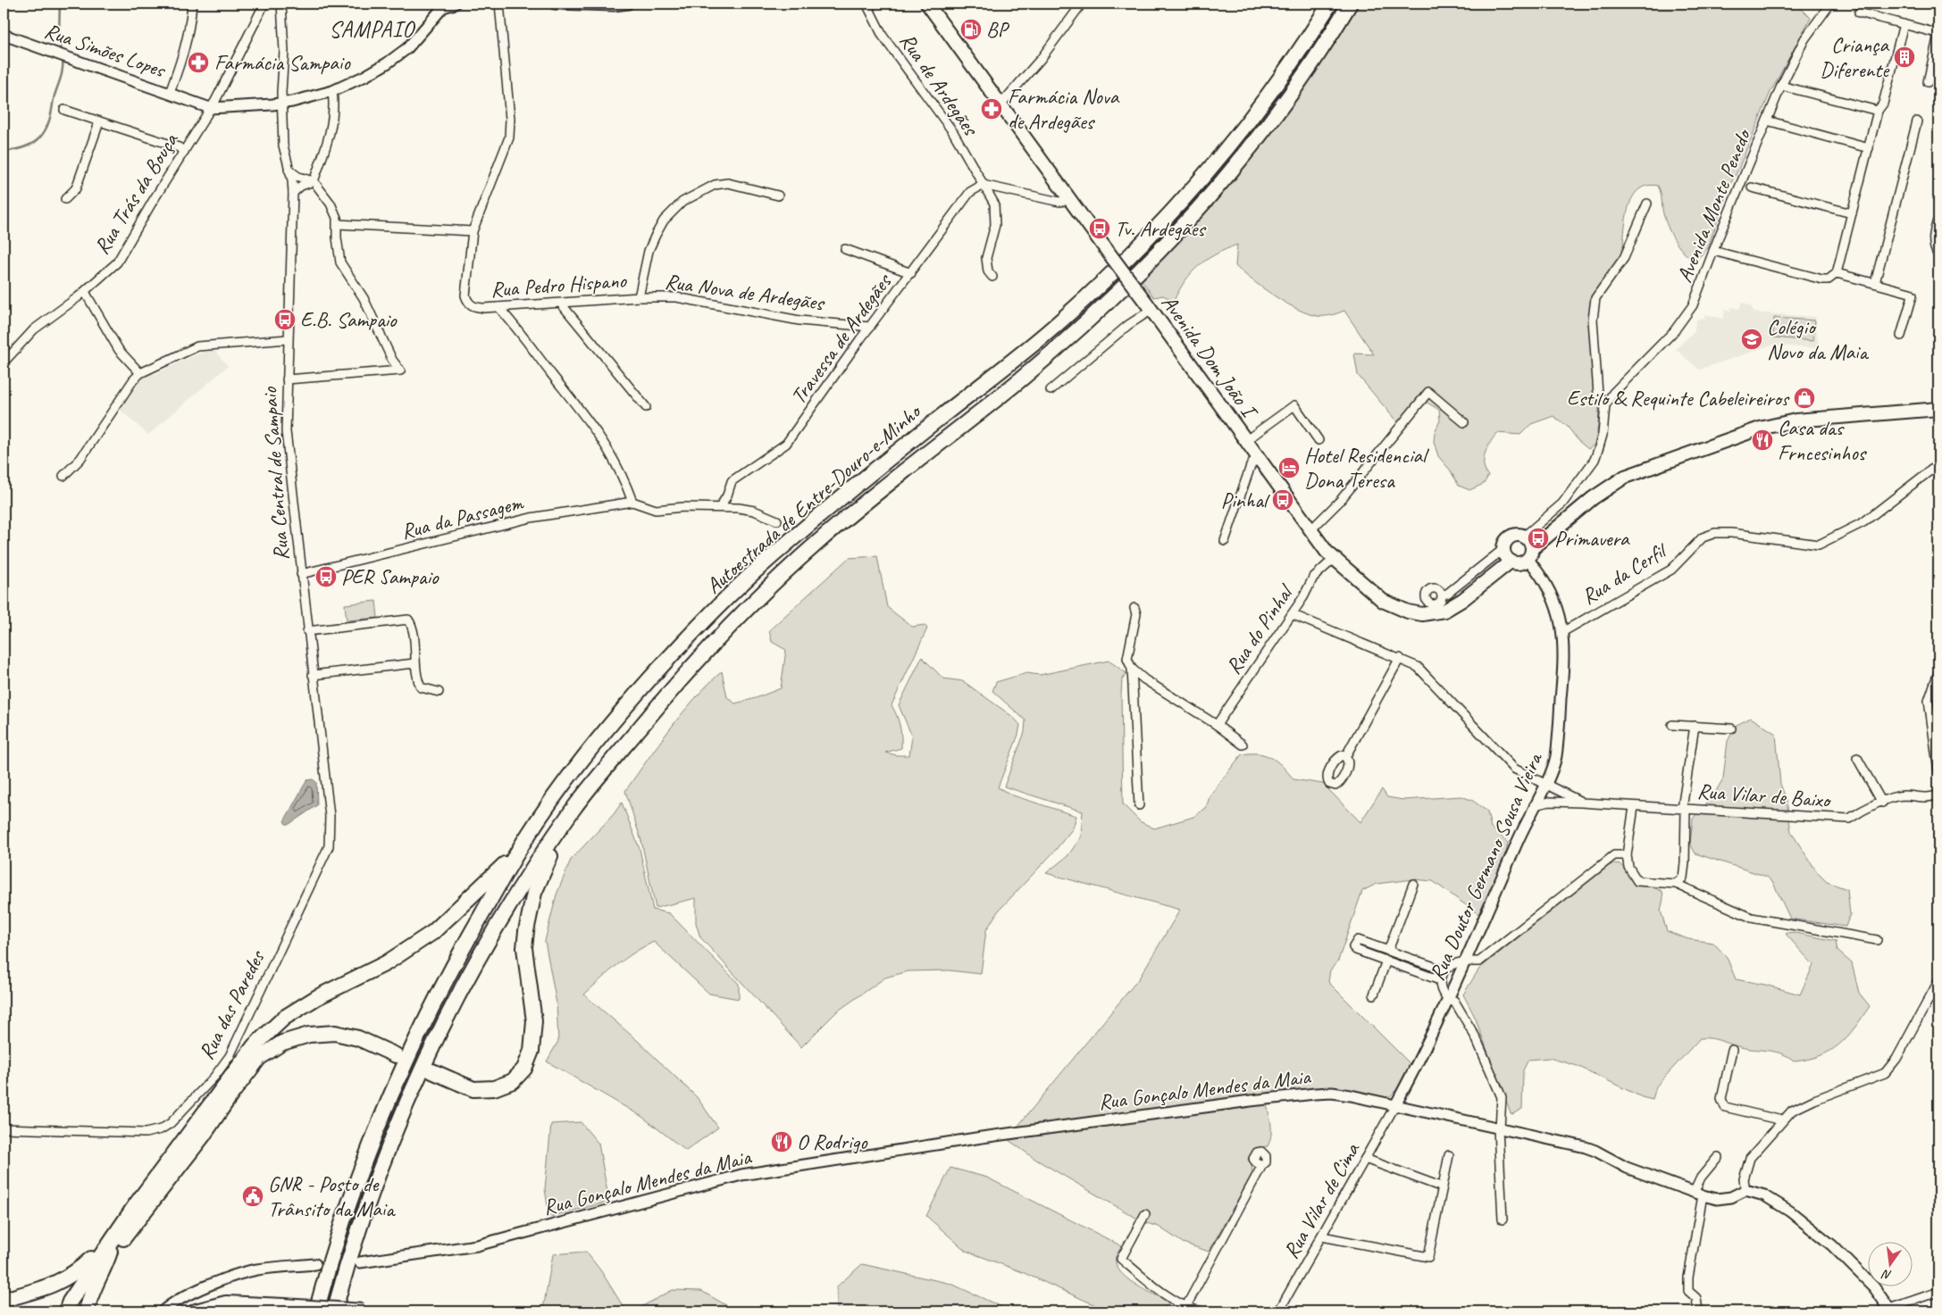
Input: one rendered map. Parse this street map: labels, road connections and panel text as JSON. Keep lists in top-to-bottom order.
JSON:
{
  "streets": {
    "highway": ["Autoestrada de Entre-Douro-e-Minho"],
    "main road": ["Avenida Dom João I"],
    "street": [
      "Rua Simões Lopes",
      "Rua de Ardegães",
      "Rua Trás da Bouça",
      "Avenida Monte Penedo",
      "Rua Pedro Hispano",
      "Rua Nova de Ardegães",
      "Travessa de Ardegães",
      "Rua Central de Sampaio",
      "Rua da Passagem",
      "Rua da Cerfil",
      "Rua do Pinhal",
      "Rua Vilar de Baixo",
      "Rua Doutor Germano Sousa Vieira",
      "Rua das Paredes",
      "Rua Gonçalo Mendes da Maia",
      "Rua Vilar de Cima"
    ]
  },
  "crossings": [
    ["Rua Simões Lopes", "Rua Trás da Bouça"],
    ["Rua Simões Lopes", "Rua Central de Sampaio"],
    ["Rua de Ardegães", "Travessa de Ardegães"],
    ["Rua Pedro Hispano", "Rua Nova de Ardegães"],
    ["Rua Nova de Ardegães", "Travessa de Ardegães"],
    ["Avenida Dom João I", "Rua do Pinhal"],
    ["Avenida Dom João I", "Rua Doutor Germano Sousa Vieira"],
    ["Rua Central de Sampaio", "Rua da Passagem"],
    ["Rua Central de Sampaio", "Rua das Paredes"],
    ["Rua da Cerfil", "Rua Doutor Germano Sousa Vieira"],
    ["Rua do Pinhal", "Rua Vilar de Baixo"],
    ["Rua Vilar de Baixo", "Rua Doutor Germano Sousa Vieira"],
    ["Rua Doutor Germano Sousa Vieira", "Rua Gonçalo Mendes da Maia"],
    ["Rua Doutor Germano Sousa Vieira", "Rua Vilar de Cima"],
    ["Rua Gonçalo Mendes da Maia", "Rua Vilar de Cima"]
  ],
  "districts": ["SAMPAIO"],
  "places": {
    "fuel station": ["BP"],
    "building": ["Criança Diferente"],
    "pharmacy": ["Farmácia Sampaio", "Farmácia Nova de Ardegães"],
    "bus stop": [
      "Tv. Ardegães",
      "E.B. Sampaio",
      "Pinhal",
      "Primavera",
      "PER Sampaio"
    ],
    "school or university": ["Colégio Novo da Maia"],
    "shop": ["Estilo & Requinte Cabeleireiros"],
    "restaurant": ["Casa das Frncesinhos", "O Rodrigo"],
    "hotel": ["Hotel Residencial Dona Teresa"],
    "public building": ["GNR - Posto de Trânsito da Maia"]
  },
  "north": "bottom"
}
